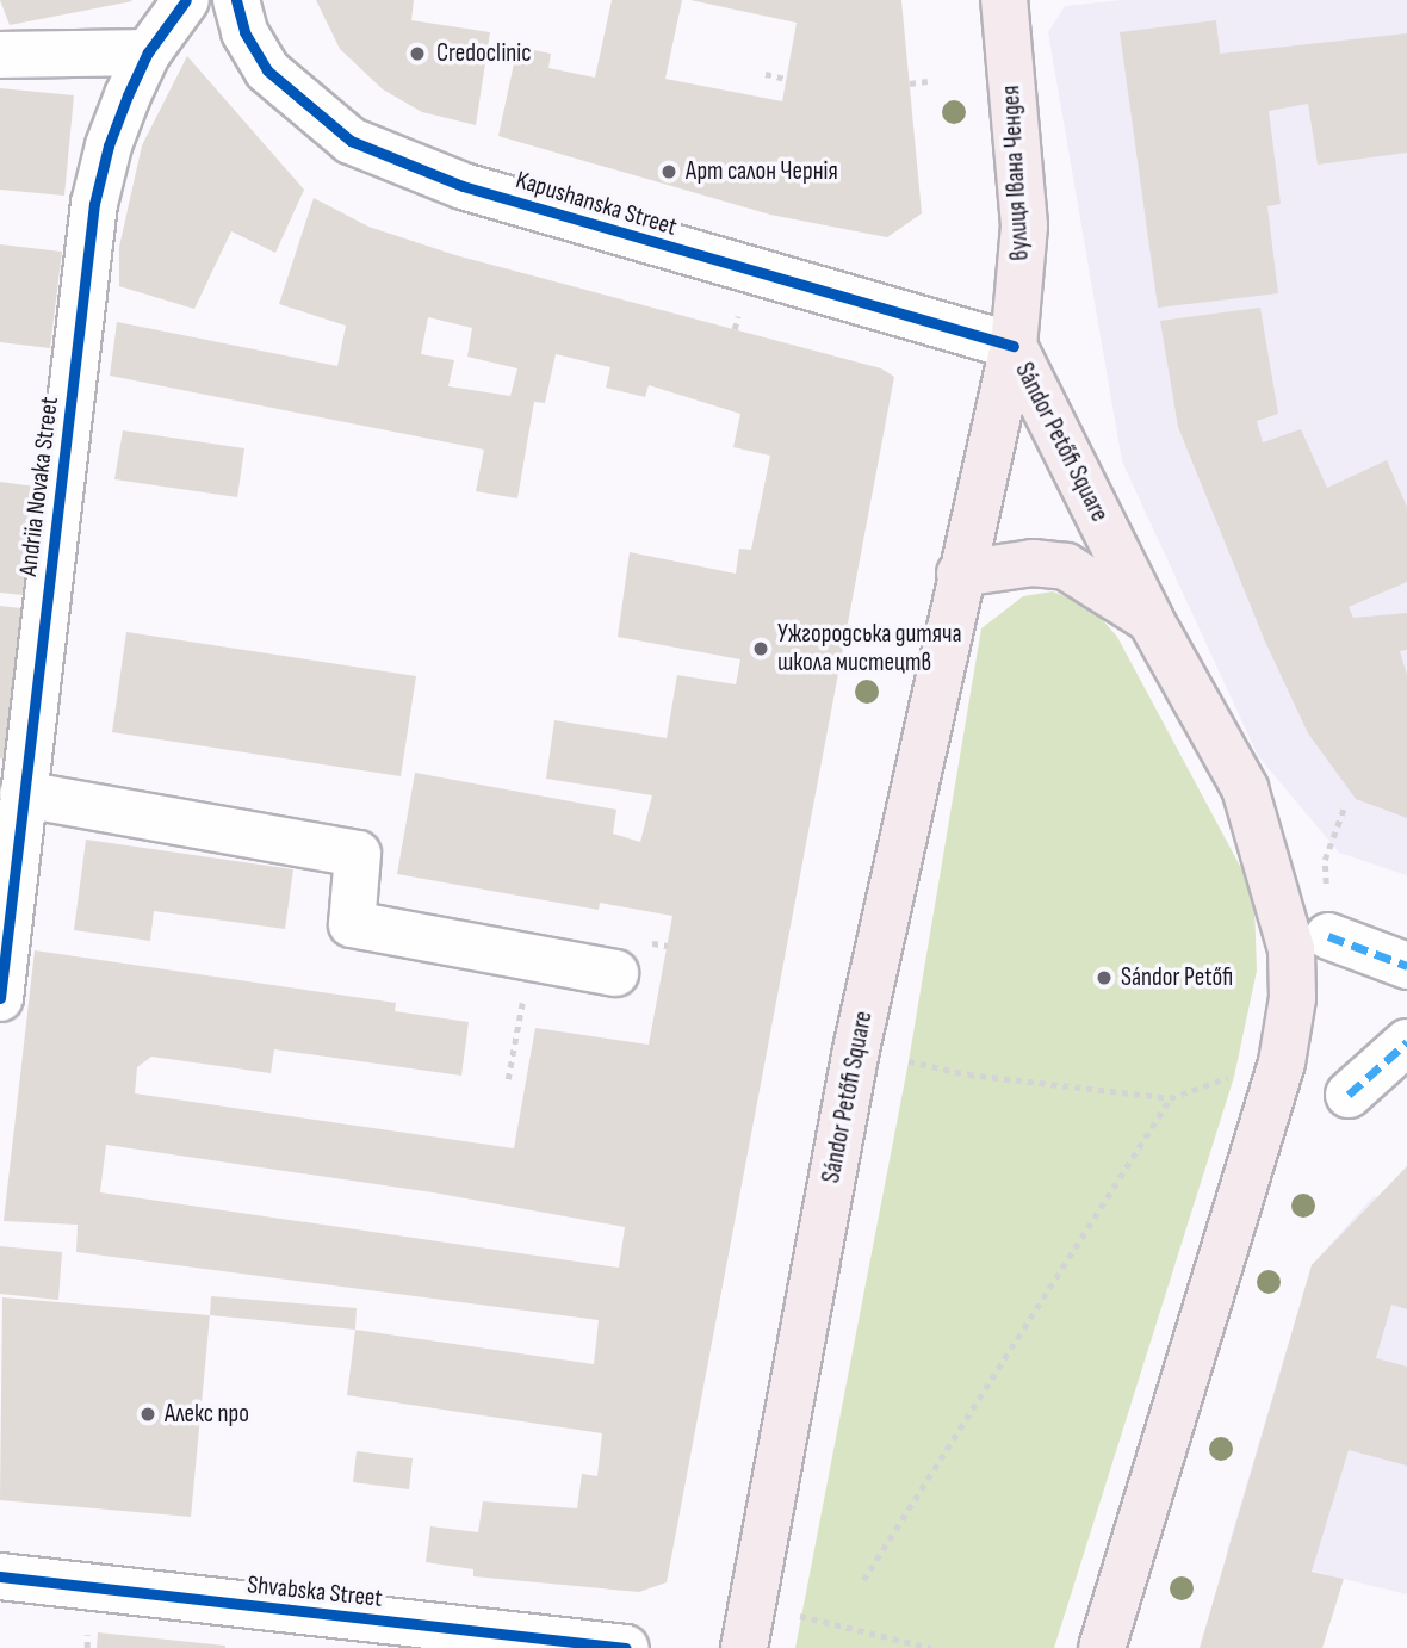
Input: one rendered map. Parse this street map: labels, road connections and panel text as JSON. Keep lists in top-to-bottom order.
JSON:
{
  "streets": {
    "main road": ["вулиця Івана Чендея", "Sándor Petőfi Square"],
    "street": ["Kapushanska Street", "Andriia Novaka Street", "Shvabska Street"]
  },
  "crossings": [
    ["вулиця Івана Чендея", "Kapushanska Street"],
    ["вулиця Івана Чендея", "Sándor Petőfi Square"],
    ["Kapushanska Street", "Sándor Petőfi Square"]
  ],
  "places": [
    "Credoclinic",
    "Арт салон Чернія",
    "Ужгородська дитяча школа мистецтв",
    "Sándor Petőfi",
    "Алекс про"
  ]
}
